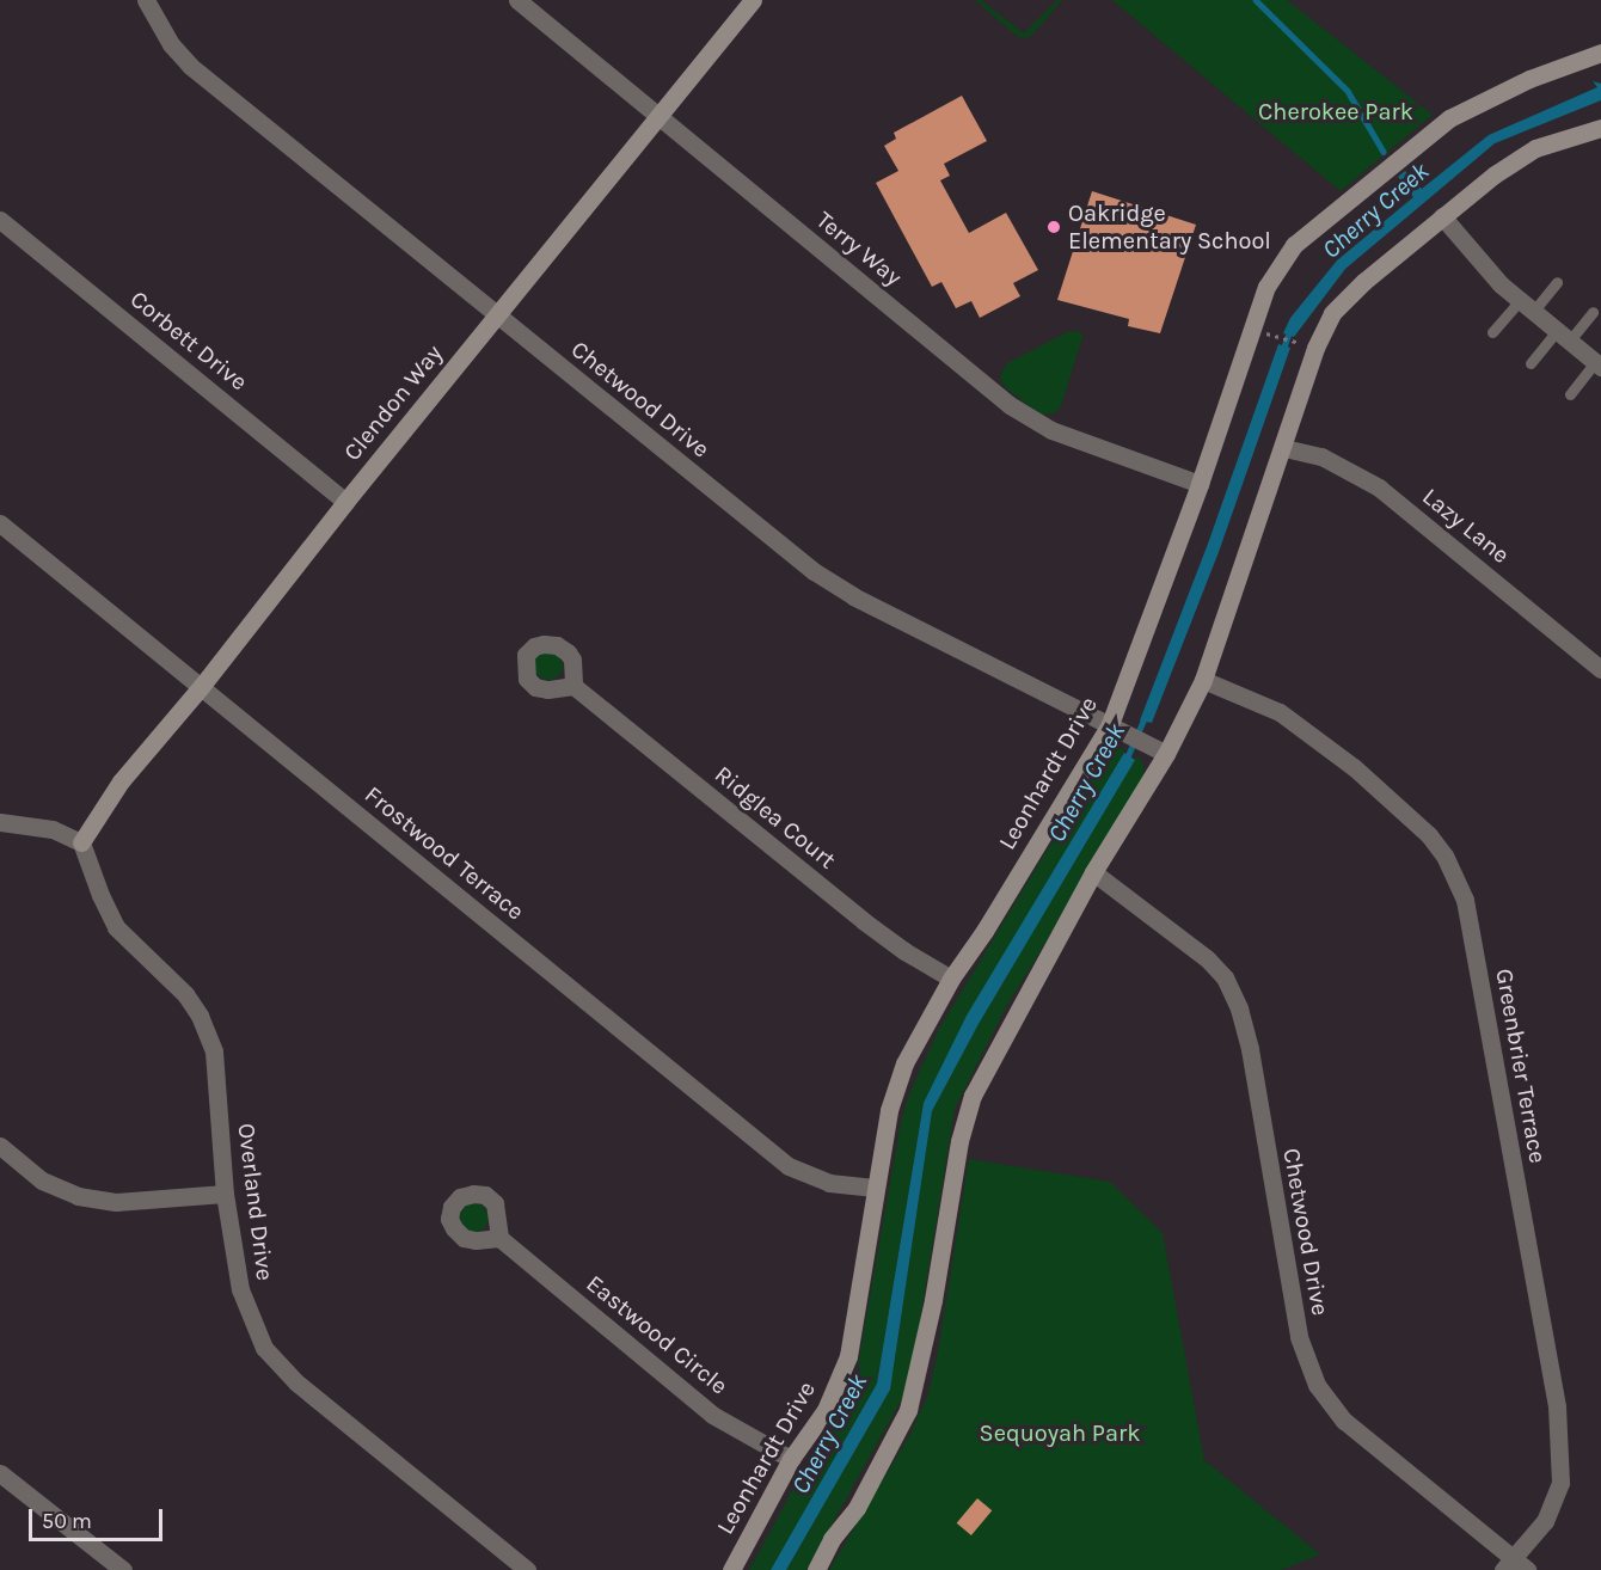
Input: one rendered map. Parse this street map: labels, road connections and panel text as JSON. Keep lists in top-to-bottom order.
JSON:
{
  "streets": {
    "street": [
      "Terry Way",
      "Corbett Drive",
      "Chetwood Drive",
      "Clendon Way",
      "Lazy Lane",
      "Leonhardt Drive",
      "Ridglea Court",
      "Frostwood Terrace",
      "Greenbrier Terrace",
      "Overland Drive",
      "Eastwood Circle"
    ]
  },
  "crossings": [
    ["Terry Way", "Clendon Way"],
    ["Terry Way", "Leonhardt Drive"],
    ["Corbett Drive", "Clendon Way"],
    ["Chetwood Drive", "Clendon Way"],
    ["Chetwood Drive", "Leonhardt Drive"],
    ["Chetwood Drive", "Greenbrier Terrace"],
    ["Clendon Way", "Frostwood Terrace"],
    ["Clendon Way", "Overland Drive"],
    ["Leonhardt Drive", "Ridglea Court"],
    ["Leonhardt Drive", "Frostwood Terrace"],
    ["Leonhardt Drive", "Eastwood Circle"]
  ],
  "water": ["Cherry Creek"],
  "parks": ["Cherokee Park", "Sequoyah Park"],
  "places": ["Oakridge Elementary School"],
  "scale_bar": "50 m"
}
